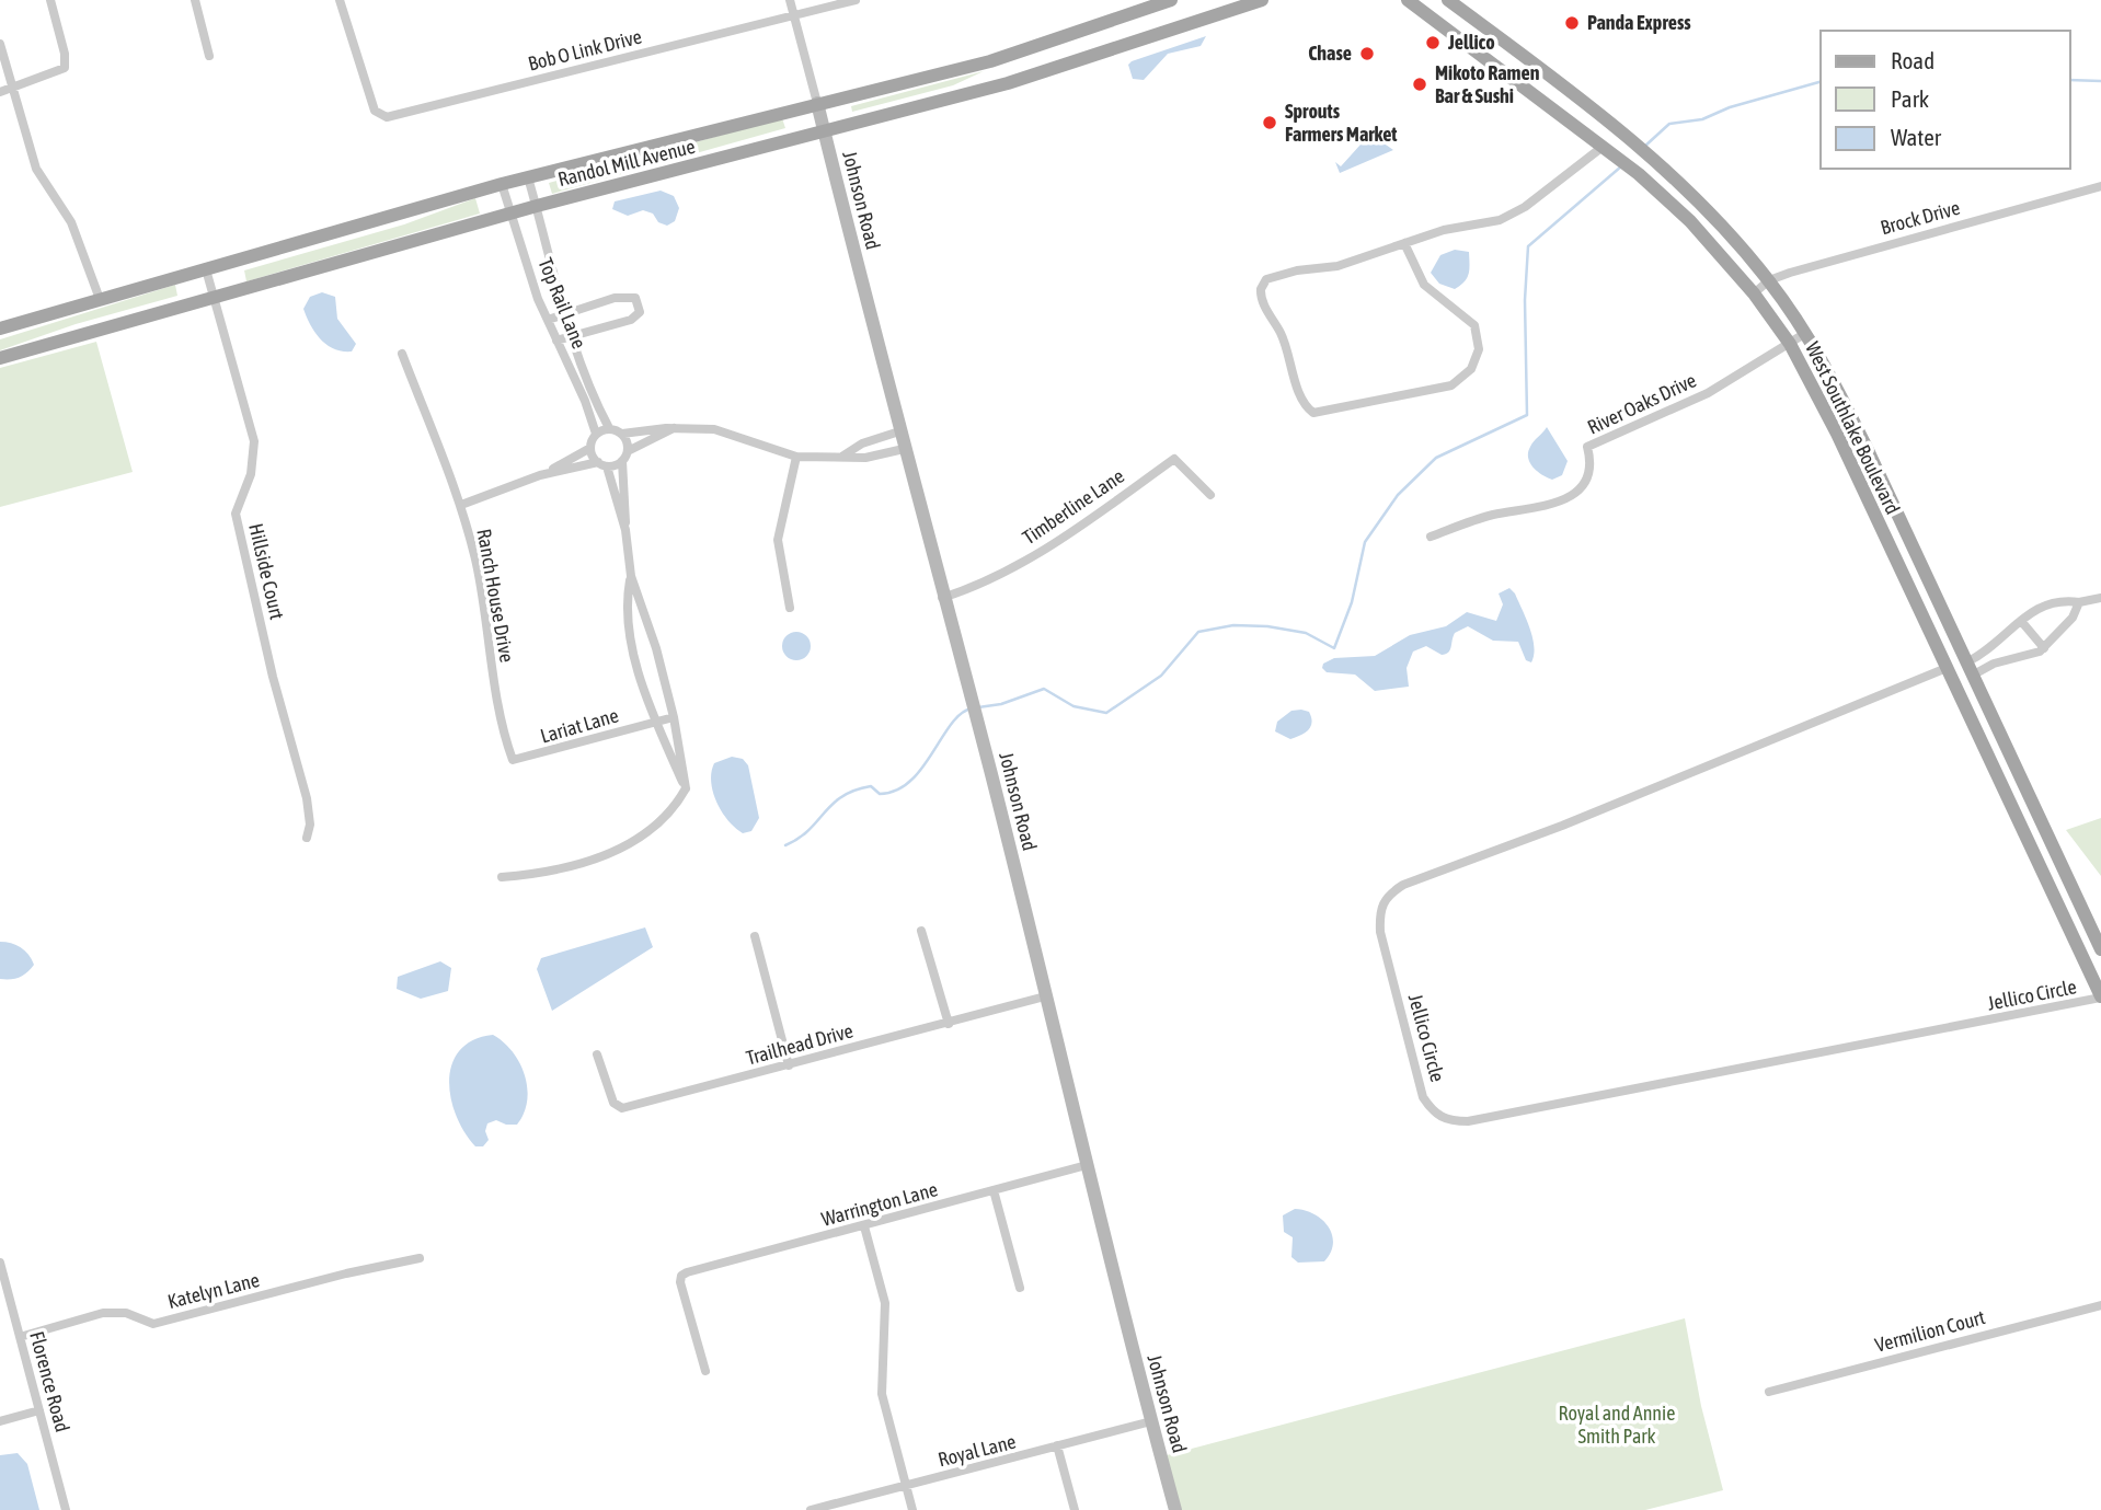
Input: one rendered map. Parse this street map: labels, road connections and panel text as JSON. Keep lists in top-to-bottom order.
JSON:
{
  "streets": {
    "main road": ["Randol Mill Avenue", "West Southlake Boulevard"],
    "street": [
      "Bob O Link Drive",
      "Johnson Road",
      "Brock Drive",
      "Top Rail Lane",
      "River Oaks Drive",
      "Timberline Lane",
      "Hillside Court",
      "Ranch House Drive",
      "Lariat Lane",
      "Jellico Circle",
      "Trailhead Drive",
      "Warrington Lane",
      "Katelyn Lane",
      "Vermilion Court",
      "Florence Road",
      "Royal Lane"
    ]
  },
  "crossings": [
    ["Randol Mill Avenue", "Johnson Road"],
    ["Randol Mill Avenue", "Top Rail Lane"],
    ["Randol Mill Avenue", "Hillside Court"],
    ["Johnson Road", "Timberline Lane"],
    ["Johnson Road", "Trailhead Drive"],
    ["Johnson Road", "Warrington Lane"],
    ["Johnson Road", "Royal Lane"],
    ["Brock Drive", "West Southlake Boulevard"],
    ["River Oaks Drive", "West Southlake Boulevard"],
    ["West Southlake Boulevard", "Jellico Circle"],
    ["Ranch House Drive", "Lariat Lane"],
    ["Katelyn Lane", "Florence Road"]
  ],
  "parks": ["Royal and Annie Smith Park"],
  "places": [
    "Panda Express",
    "Jellico",
    "Chase",
    "Mikoto Ramen Bar & Sushi",
    "Sprouts Farmers Market"
  ],
  "legend": ["Road", "Park", "Water"]
}
